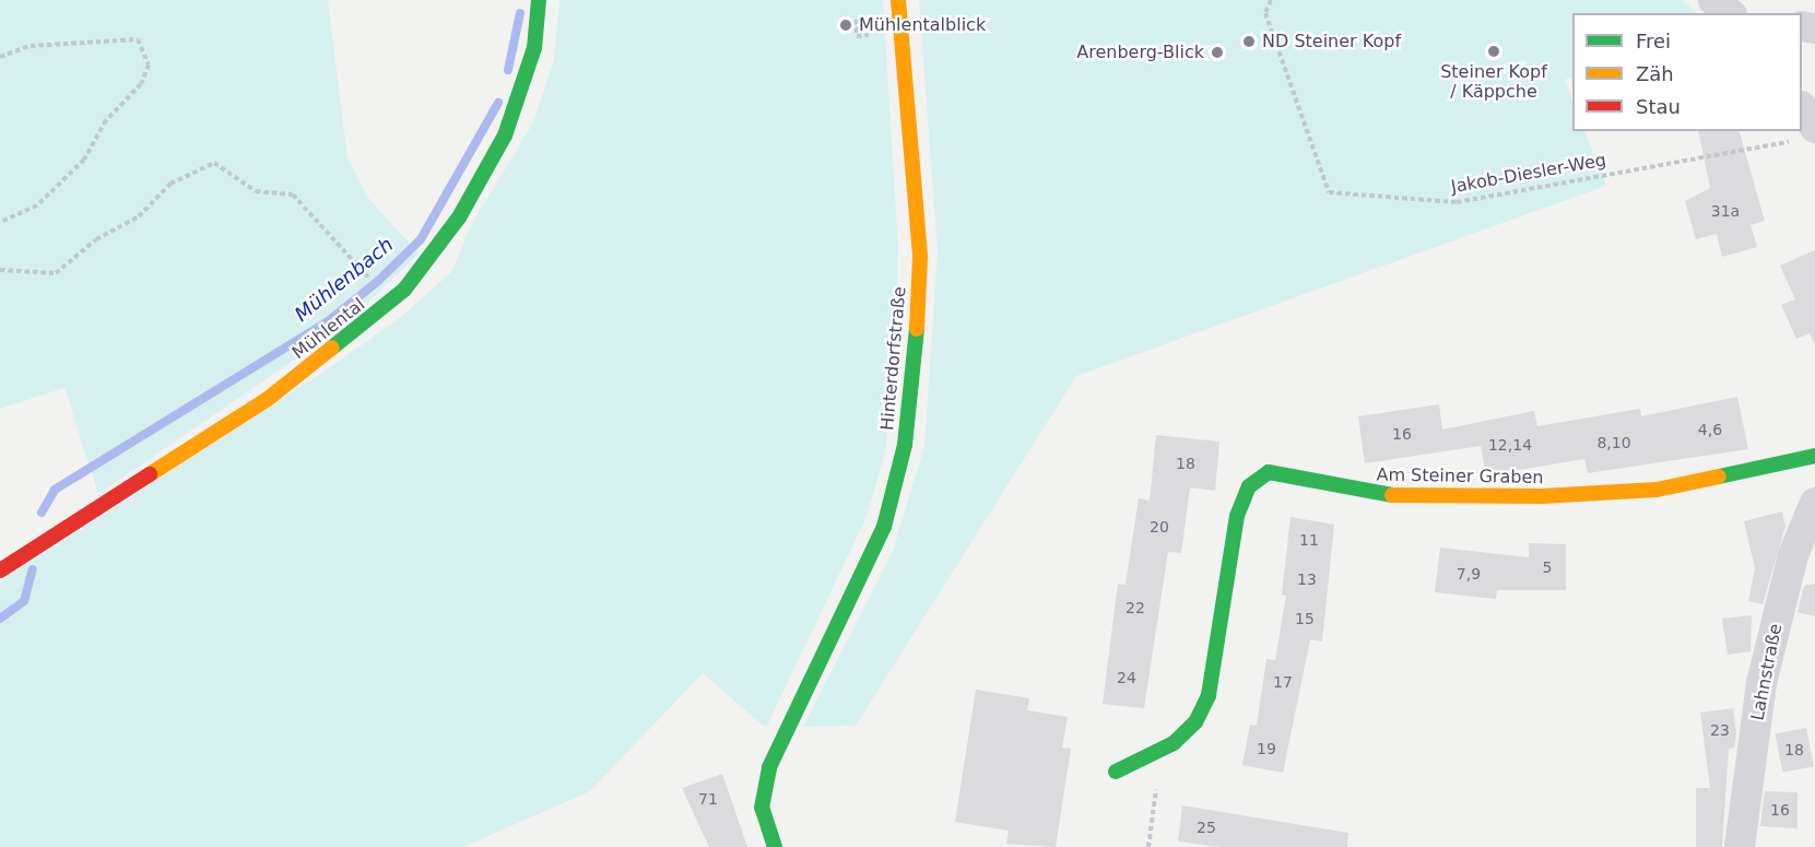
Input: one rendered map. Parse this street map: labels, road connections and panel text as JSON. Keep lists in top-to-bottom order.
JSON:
{
  "streets": {
    "street": [
      "Mühlental",
      "Hinterdorfstraße",
      "Am Steiner Graben",
      "Lahnstraße"
    ],
    "path": ["Jakob-Diesler-Weg"]
  },
  "water": ["Mühlenbach"],
  "places": [
    "Mühlentalblick",
    "ND Steiner Kopf",
    "Steiner Kopf / Käppche",
    "Arenberg-Blick"
  ],
  "house_numbers": [
    "31a",
    "4,6",
    "16",
    "8,10",
    "12,14",
    "18",
    "20",
    "11",
    "5",
    "7,9",
    "13",
    "22",
    "15",
    "24",
    "17",
    "23",
    "19",
    "18",
    "71",
    "16",
    "25"
  ],
  "legend": ["Frei", "Zäh", "Stau"]
}
